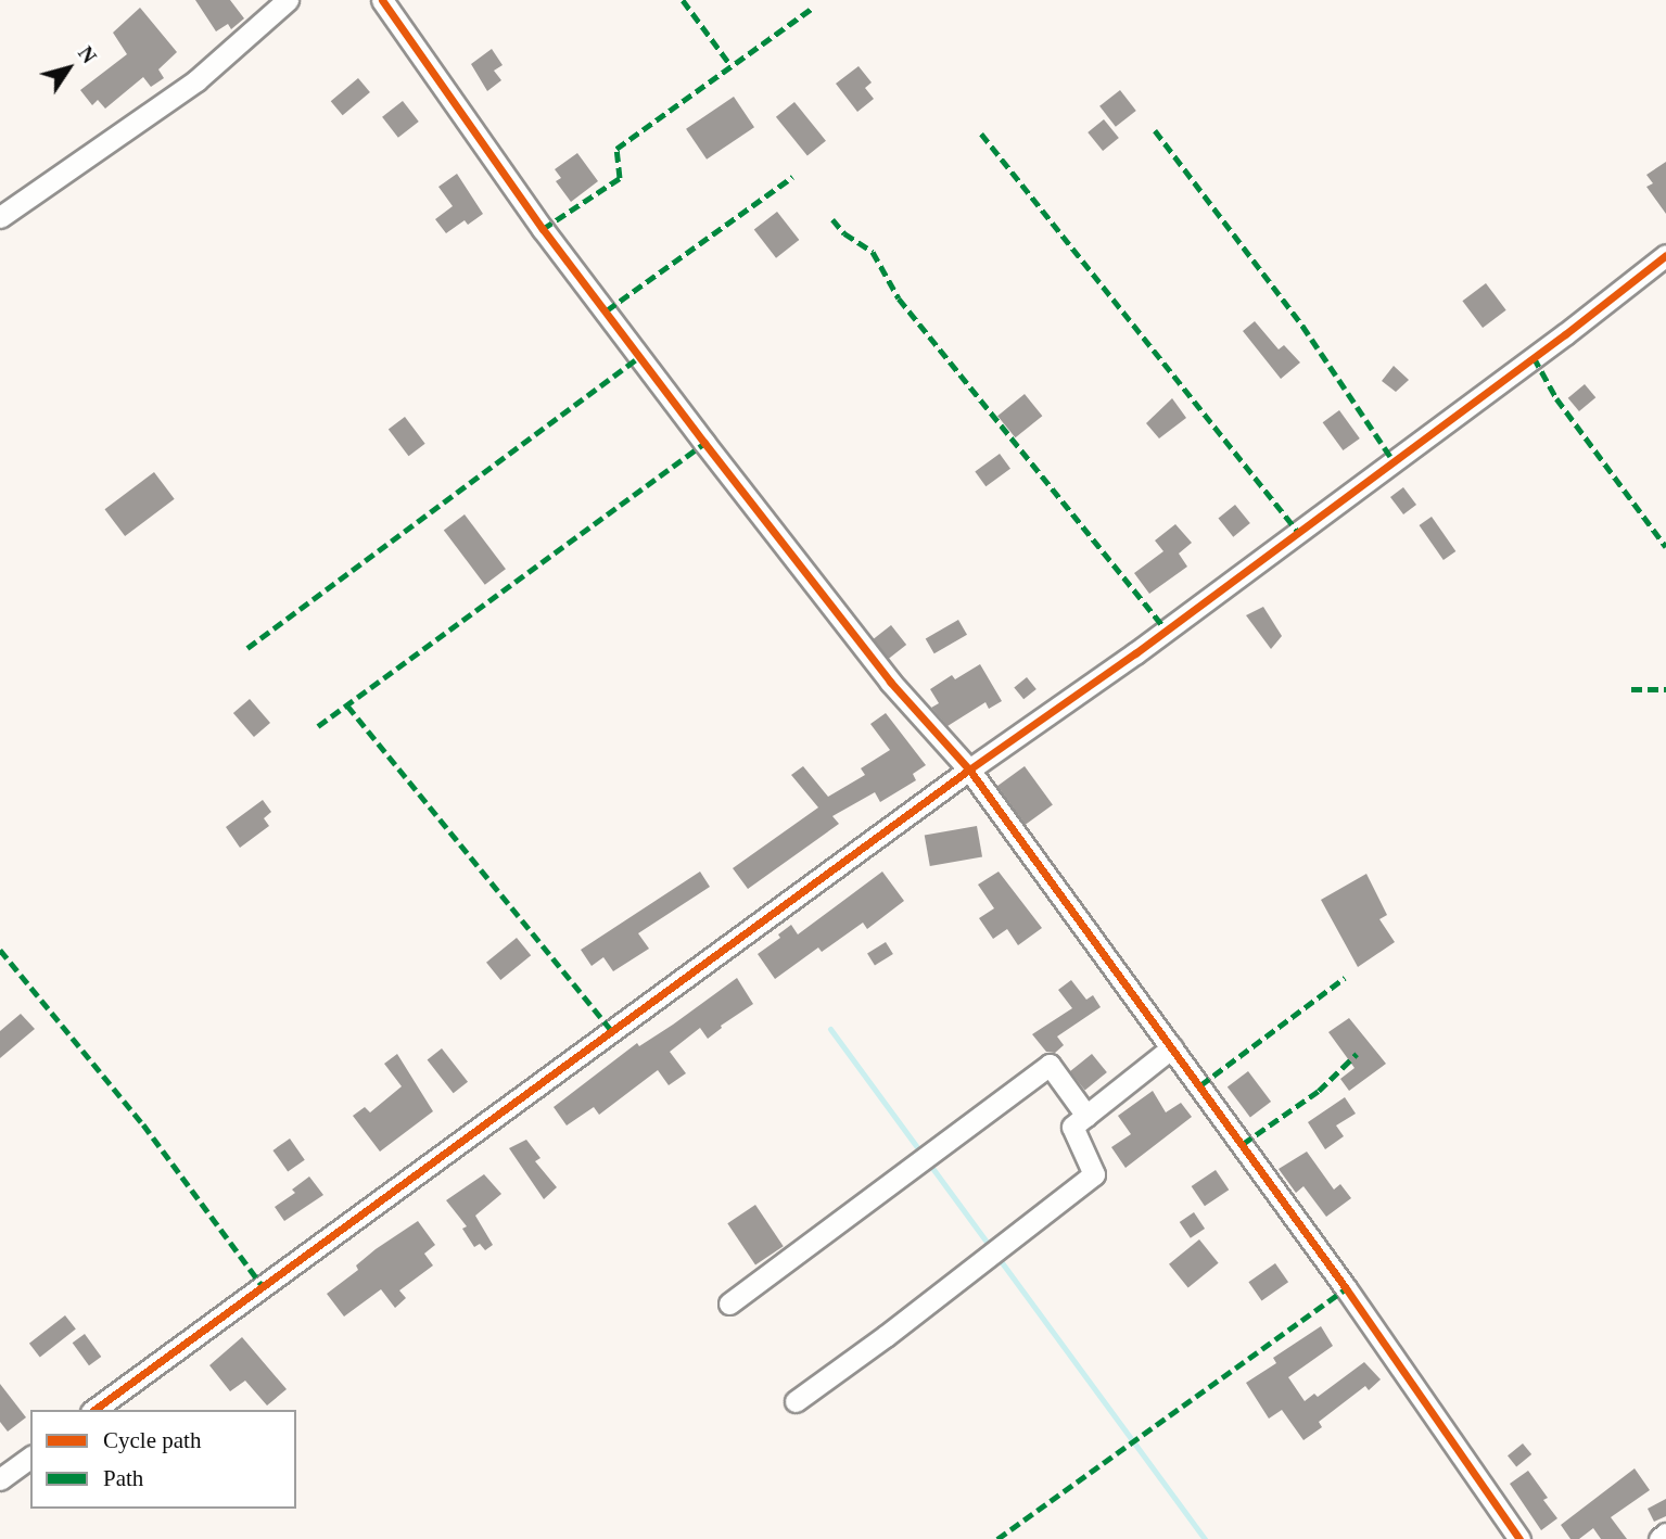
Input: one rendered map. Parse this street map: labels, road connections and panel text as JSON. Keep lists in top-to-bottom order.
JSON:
{
  "legend": ["Cycle path", "Path"],
  "north": "top right"
}
